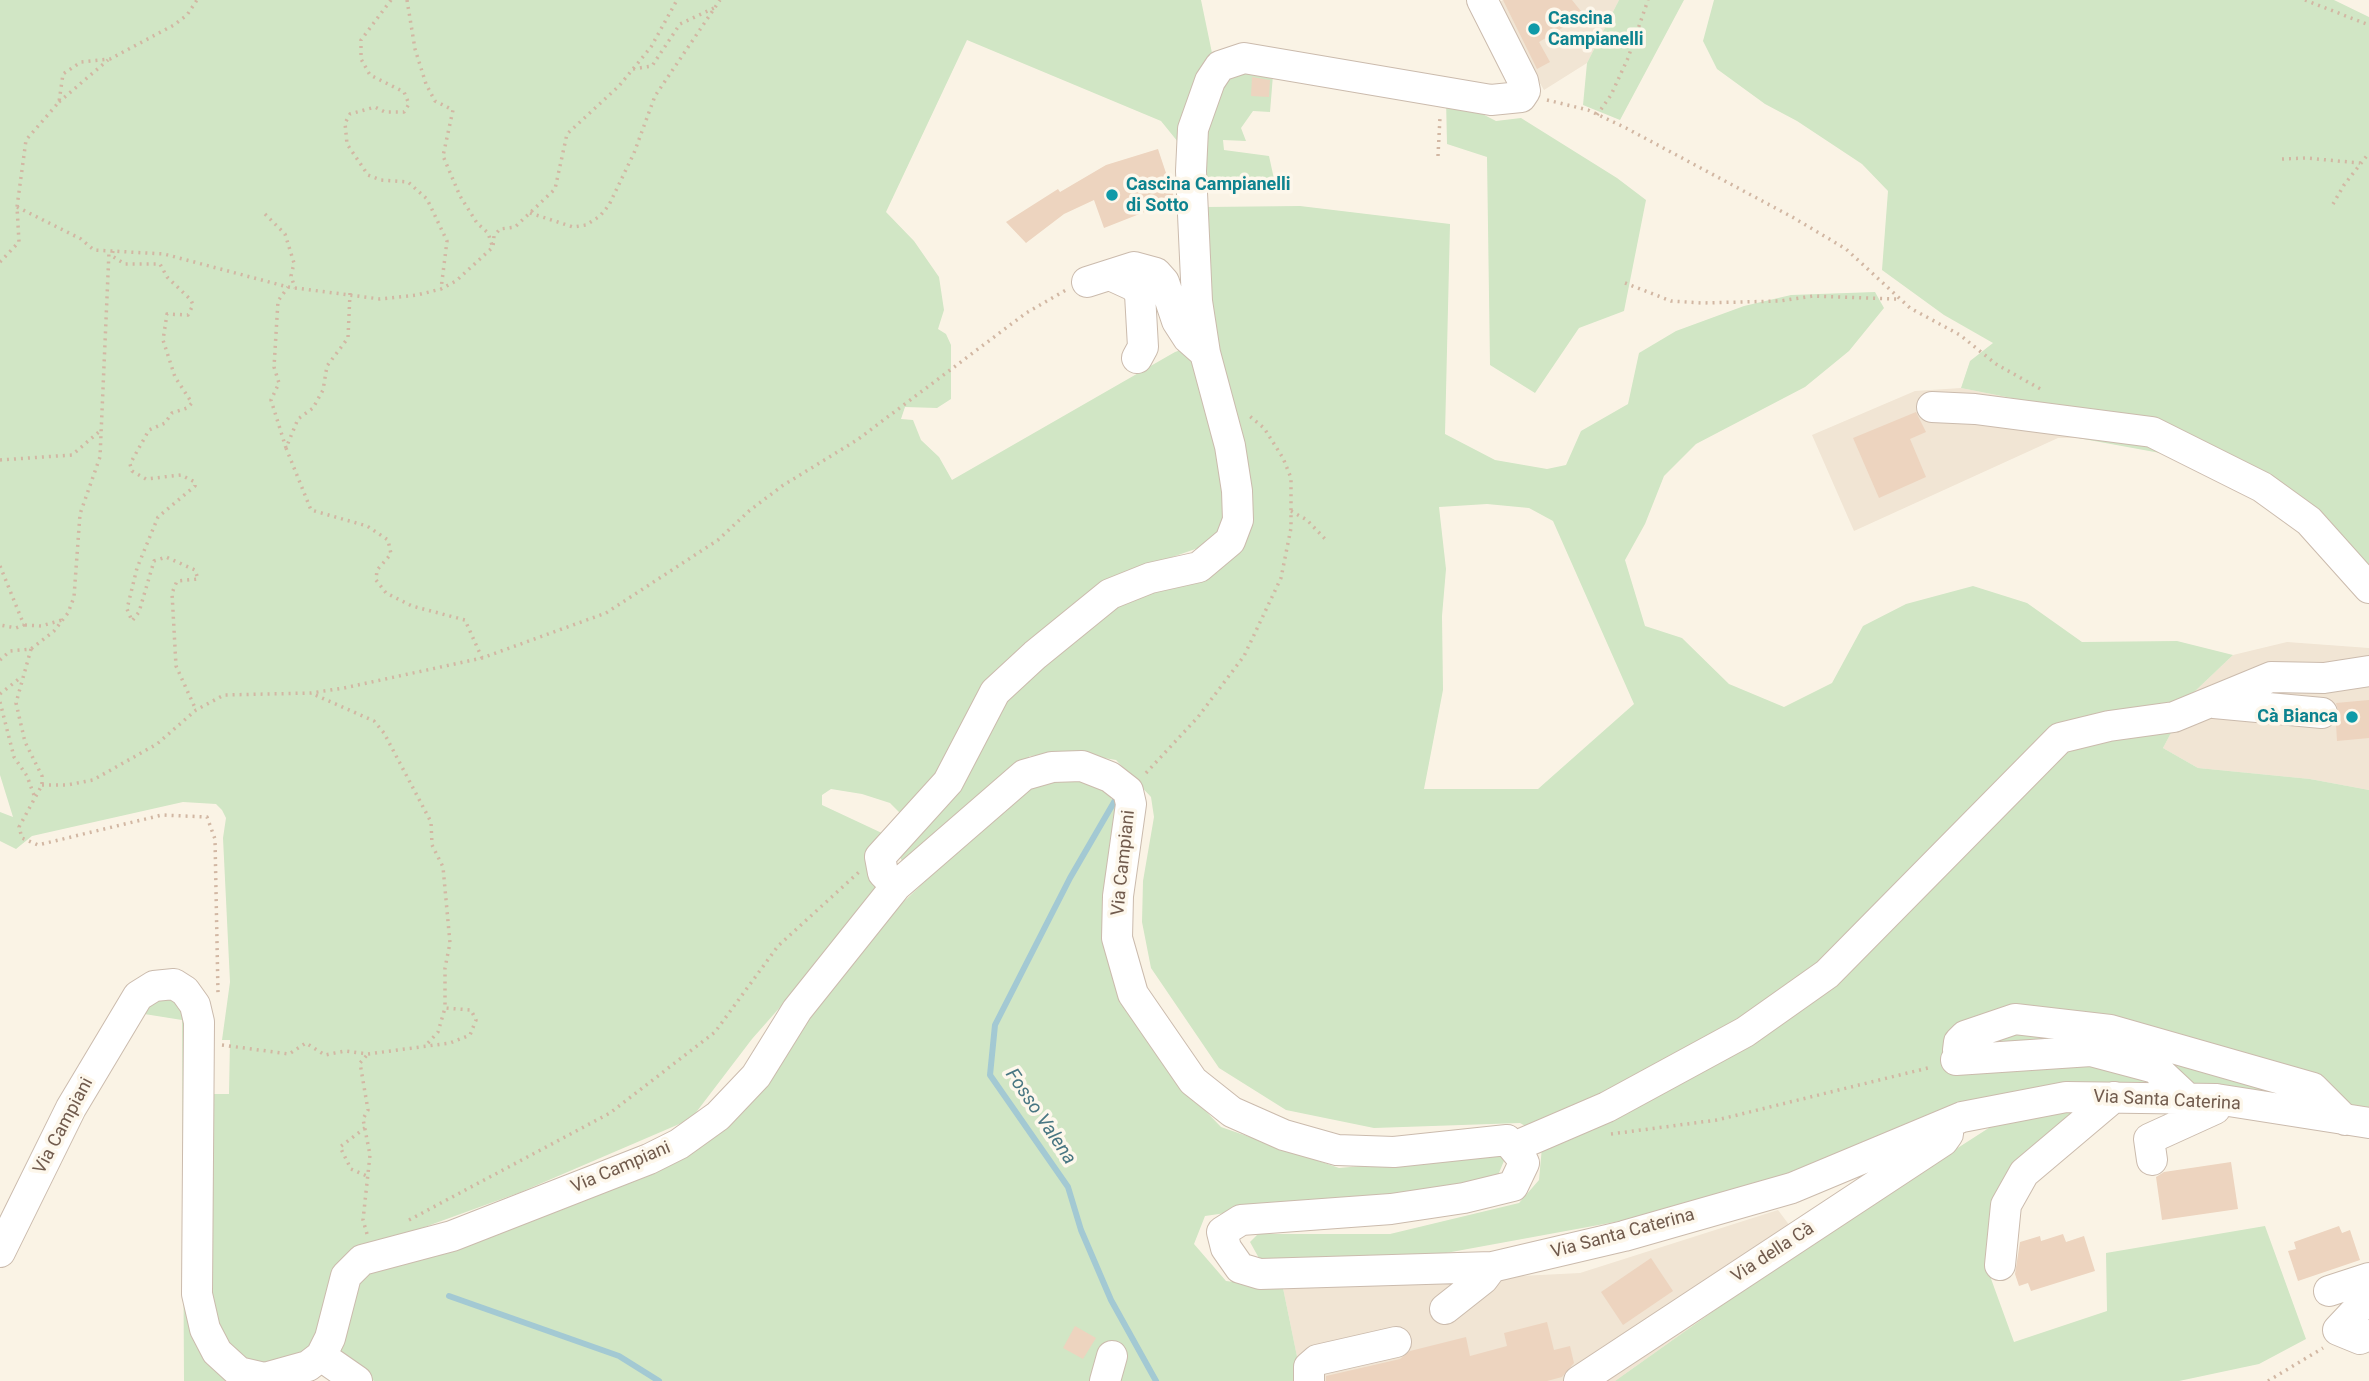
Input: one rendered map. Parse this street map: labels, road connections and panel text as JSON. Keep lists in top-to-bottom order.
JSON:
{
  "streets": {
    "street": ["Via Campiani", "Via Santa Caterina", "Via della Cà"]
  },
  "crossings": [
    ["Via Campiani", "Via Santa Caterina"],
    ["Via Santa Caterina", "Via della Cà"]
  ],
  "water": ["Fosso Valena"],
  "places": ["Cascina Campianelli", "Cascina Campianelli di Sotto", "Cà Bianca"]
}
